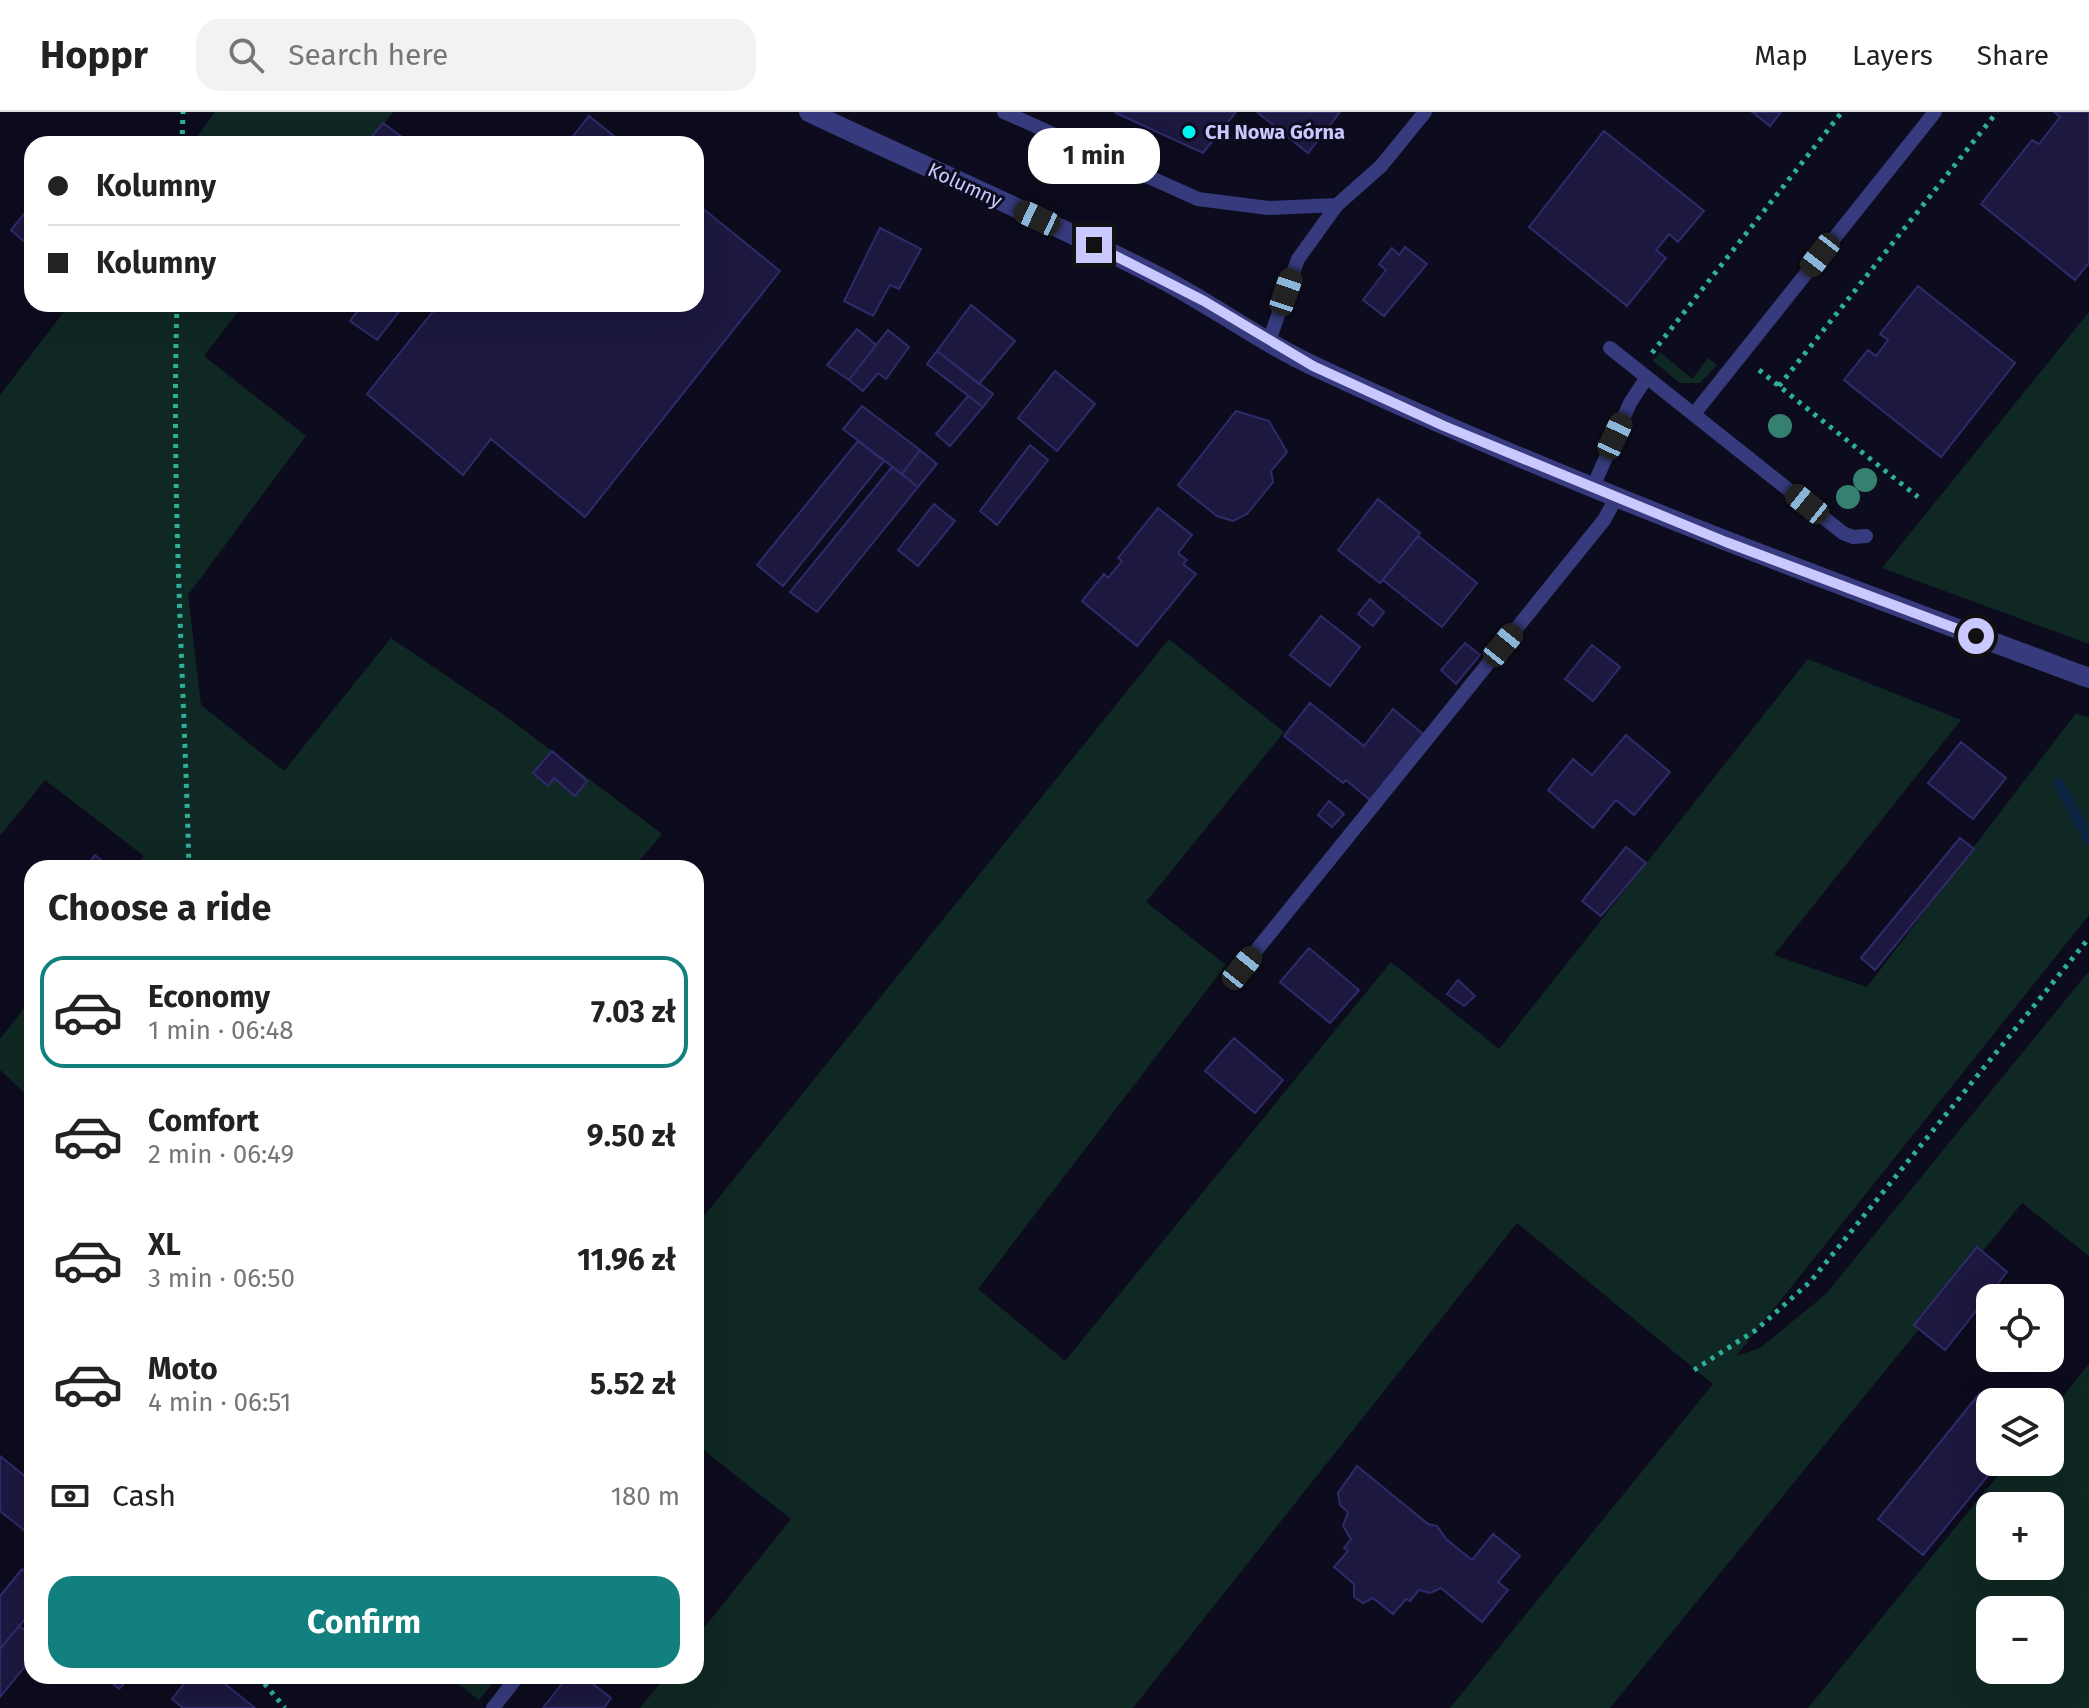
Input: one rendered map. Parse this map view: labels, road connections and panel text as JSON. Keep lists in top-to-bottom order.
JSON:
{
  "streets": {
    "street": ["Kolumny"]
  },
  "places": ["CH Nowa Górna"],
  "page": {
    "header": "Hoppr",
    "search": "Search here",
    "nav": ["Map", "Layers", "Share"],
    "bubble": "1 min",
    "banner": ["Kolumny", "Kolumny"],
    "heading": "Choose a ride",
    "list": [
      {
        "name": "Economy",
        "note": "1 min · 06:48",
        "value": "7.03 zł"
      },
      {
        "name": "Comfort",
        "note": "2 min · 06:49",
        "value": "9.50 zł"
      },
      {
        "name": "XL",
        "note": "3 min · 06:50",
        "value": "11.96 zł"
      },
      {
        "name": "Moto",
        "note": "4 min · 06:51",
        "value": "5.52 zł"
      }
    ],
    "map_buttons": ["+", "−"],
    "pay": ["Cash", "180 m"],
    "buttons": "Confirm"
  }
}
